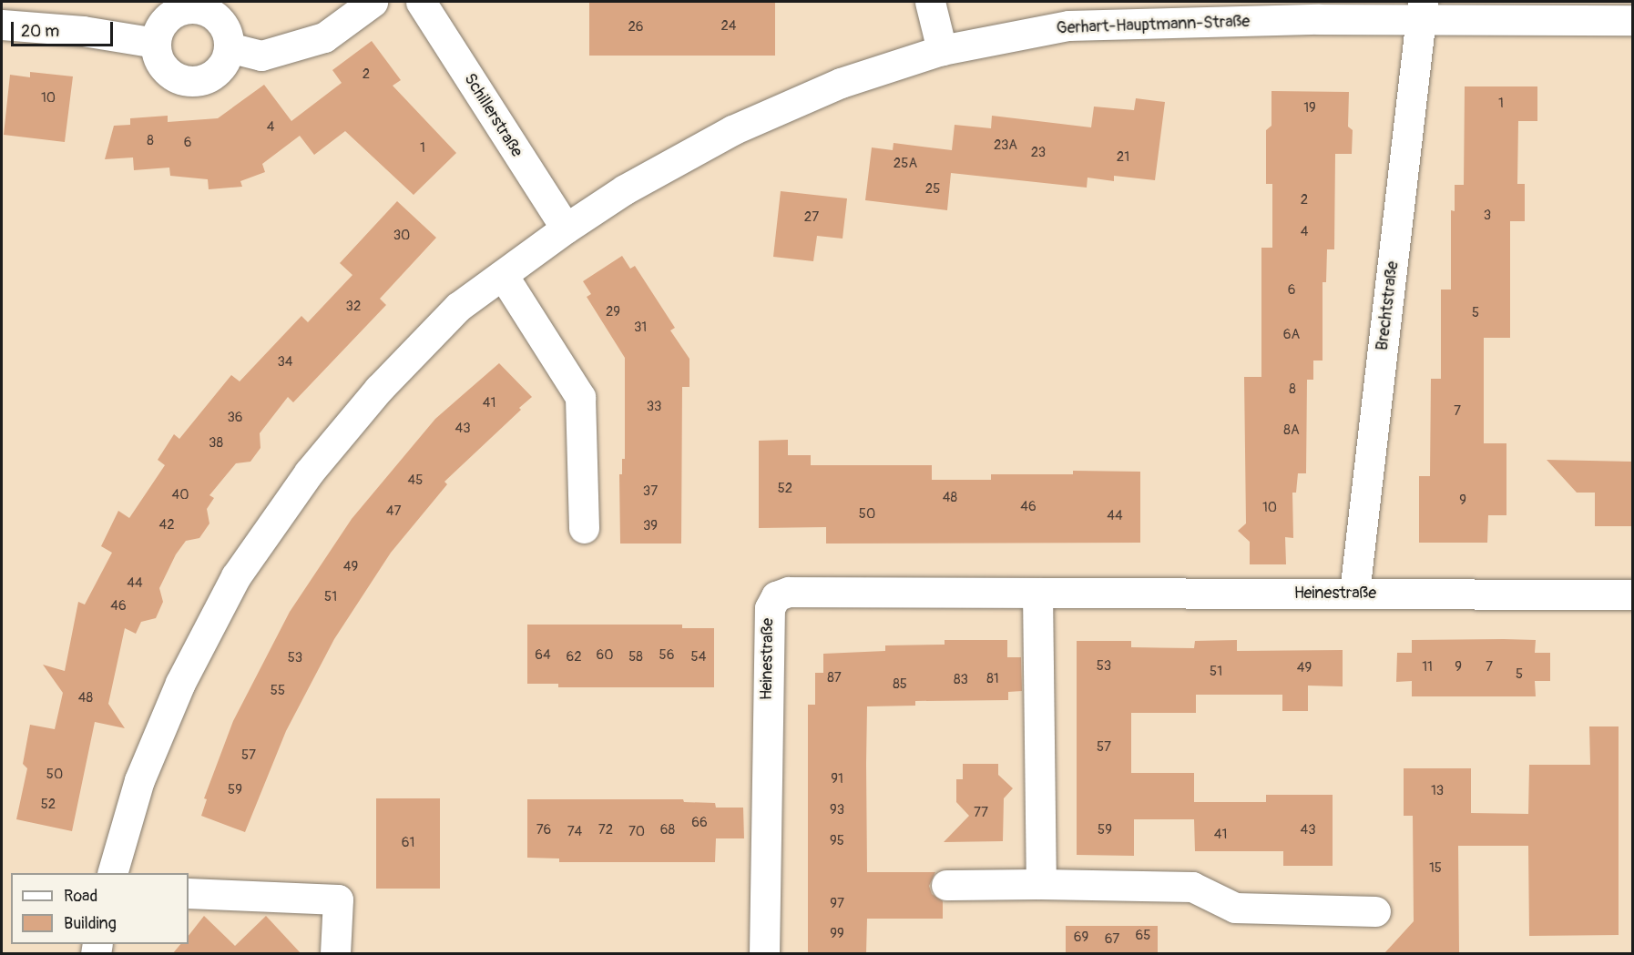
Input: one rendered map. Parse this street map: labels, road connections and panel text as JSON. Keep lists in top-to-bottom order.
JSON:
{
  "streets": {
    "street": [
      "Gerhart-Hauptmann-Straße",
      "Schillerstraße",
      "Brechtstraße",
      "Heinestraße"
    ]
  },
  "crossings": [
    ["Gerhart-Hauptmann-Straße", "Schillerstraße"],
    ["Gerhart-Hauptmann-Straße", "Brechtstraße"],
    ["Brechtstraße", "Heinestraße"]
  ],
  "house_numbers": [
    "24",
    "26",
    "2",
    "10",
    "1",
    "19",
    "4",
    "8",
    "6",
    "23A",
    "1",
    "23",
    "21",
    "25A",
    "25",
    "2",
    "3",
    "27",
    "4",
    "30",
    "6",
    "32",
    "29",
    "5",
    "31",
    "6A",
    "34",
    "8",
    "41",
    "33",
    "7",
    "36",
    "43",
    "8A",
    "38",
    "45",
    "52",
    "37",
    "40",
    "48",
    "9",
    "46",
    "10",
    "47",
    "50",
    "44",
    "42",
    "39",
    "49",
    "44",
    "51",
    "46",
    "64",
    "60",
    "56",
    "62",
    "58",
    "54",
    "53",
    "53",
    "11",
    "9",
    "7",
    "49",
    "51",
    "5",
    "87",
    "81",
    "83",
    "85",
    "55",
    "48",
    "57",
    "57",
    "50",
    "91",
    "59",
    "13",
    "52",
    "93",
    "77",
    "66",
    "76",
    "72",
    "68",
    "59",
    "43",
    "74",
    "70",
    "41",
    "95",
    "61",
    "15",
    "97",
    "99",
    "65",
    "69",
    "67"
  ],
  "legend": ["Road", "Building"],
  "scale_bar": "20 m"
}
